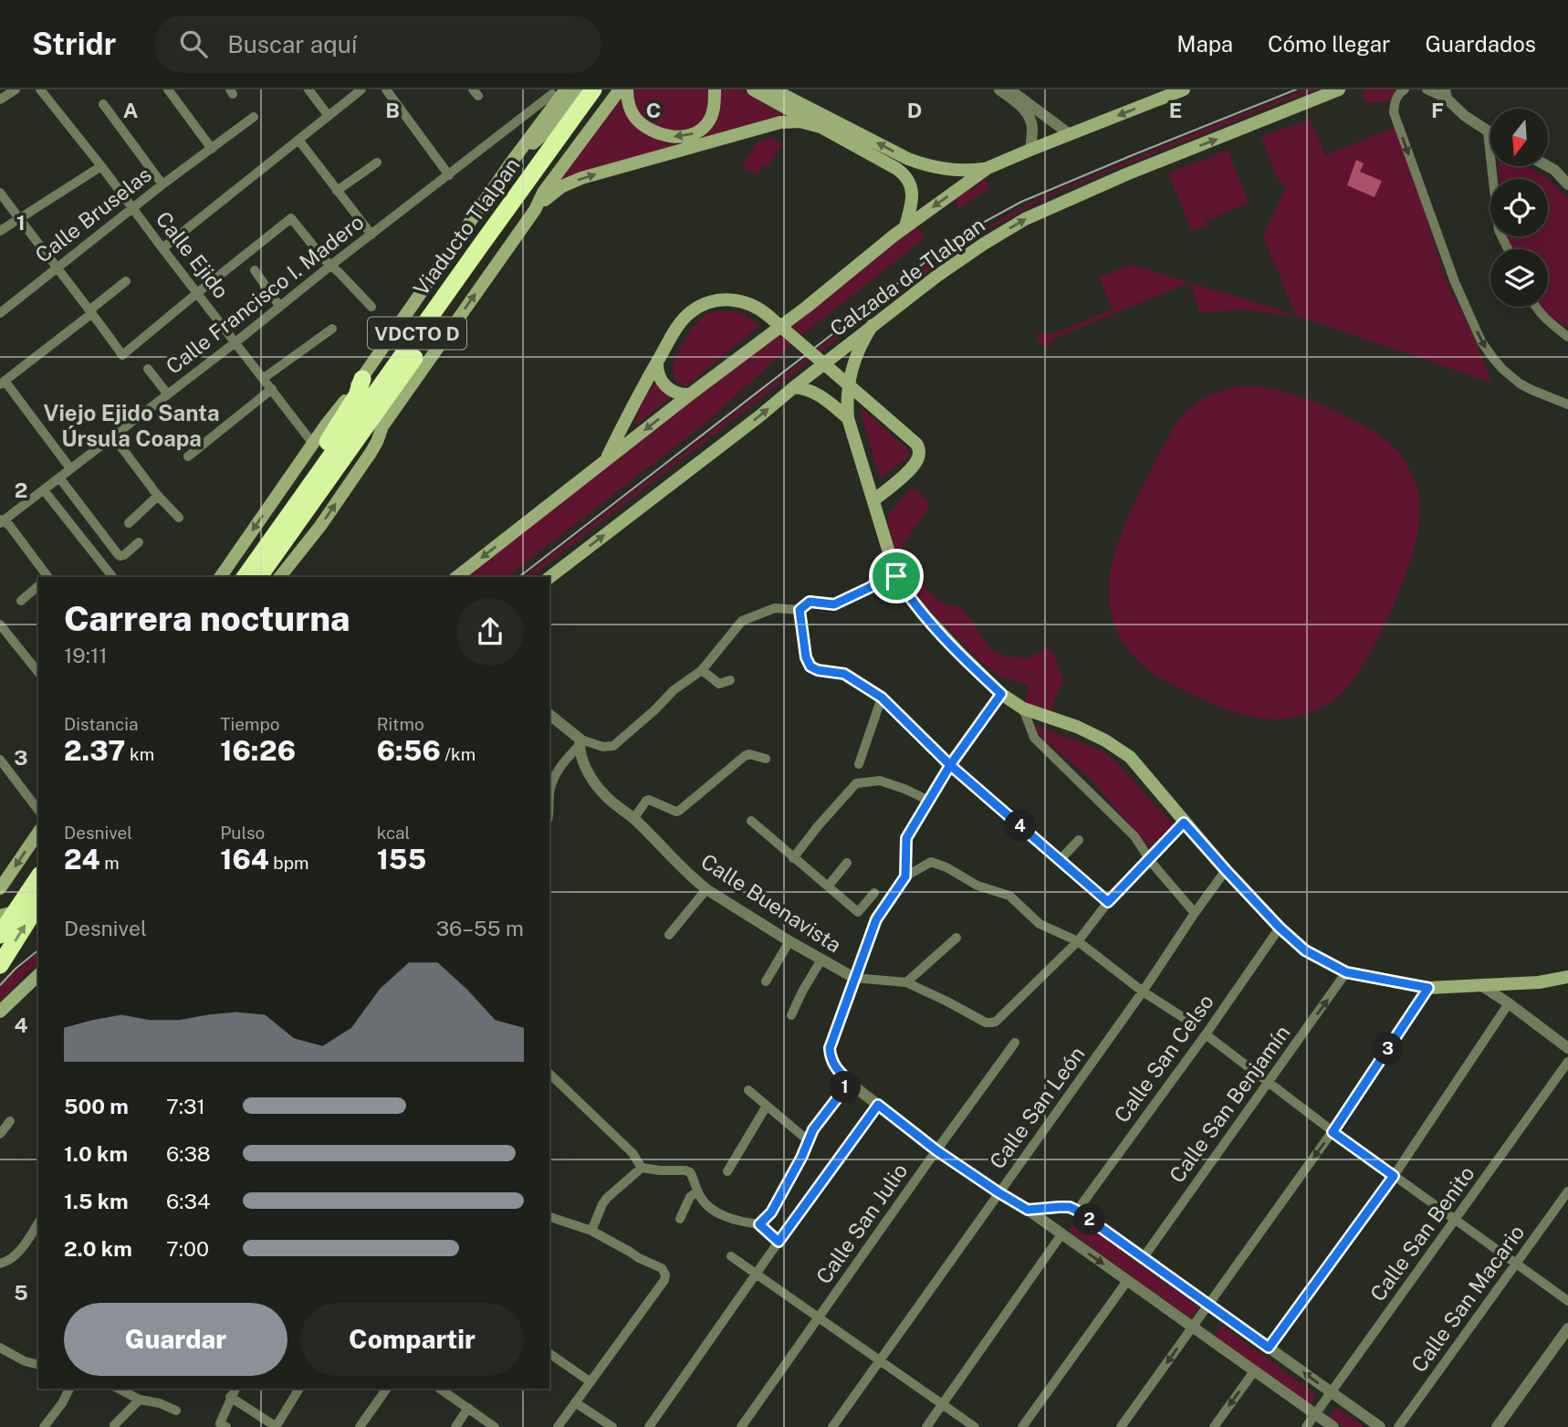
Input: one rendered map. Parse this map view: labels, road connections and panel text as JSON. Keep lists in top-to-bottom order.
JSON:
{
  "streets": {
    "highway": ["Viaducto Tlalpan", "VDCTO D"],
    "main road": ["Calzada de Tlalpan"],
    "street": [
      "Calle Bruselas",
      "Calle Ejido",
      "Calle Francisco I. Madero",
      "Calle Buenavista",
      "Calle San Celso",
      "Calle San Benjamín",
      "Calle San León",
      "Calle San Julio",
      "Calle San Benito",
      "Calle San Macario"
    ]
  },
  "crossings": [
    ["Calle Bruselas", "Calle Ejido"],
    ["Viaducto Tlalpan", "Calle Ejido"],
    ["Viaducto Tlalpan", "Calle Francisco I. Madero"],
    ["Calle Ejido", "Calle Francisco I. Madero"]
  ],
  "districts": ["Viejo Ejido Santa Úrsula Coapa"],
  "north": "bottom",
  "page": {
    "header": "Stridr",
    "search": "Buscar aquí",
    "nav": ["Mapa", "Cómo llegar", "Guardados"],
    "heading": ["Carrera nocturna", "19:11"],
    "stats": [
      ["Distancia", "2.37 km"],
      ["Tiempo", "16:26"],
      ["Ritmo", "6:56 /km"],
      ["Desnivel", "24 m"],
      ["Pulso", "164 bpm"],
      ["kcal", "155"]
    ],
    "pins": [
      "4",
      "3",
      "1",
      "2"
    ],
    "chart": ["Desnivel", "36–55 m"],
    "list": [
      {
        "name": "500 m",
        "note": "7:31"
      },
      {
        "name": "1.0 km",
        "note": "6:38"
      },
      {
        "name": "1.5 km",
        "note": "6:34"
      },
      {
        "name": "2.0 km",
        "note": "7:00"
      }
    ],
    "buttons": ["Guardar", "Compartir"]
  },
  "grid": {
    "columns": [
      "A",
      "B",
      "C",
      "D",
      "E",
      "F"
    ],
    "rows": [
      "1",
      "2",
      "3",
      "4",
      "5"
    ]
  }
}
